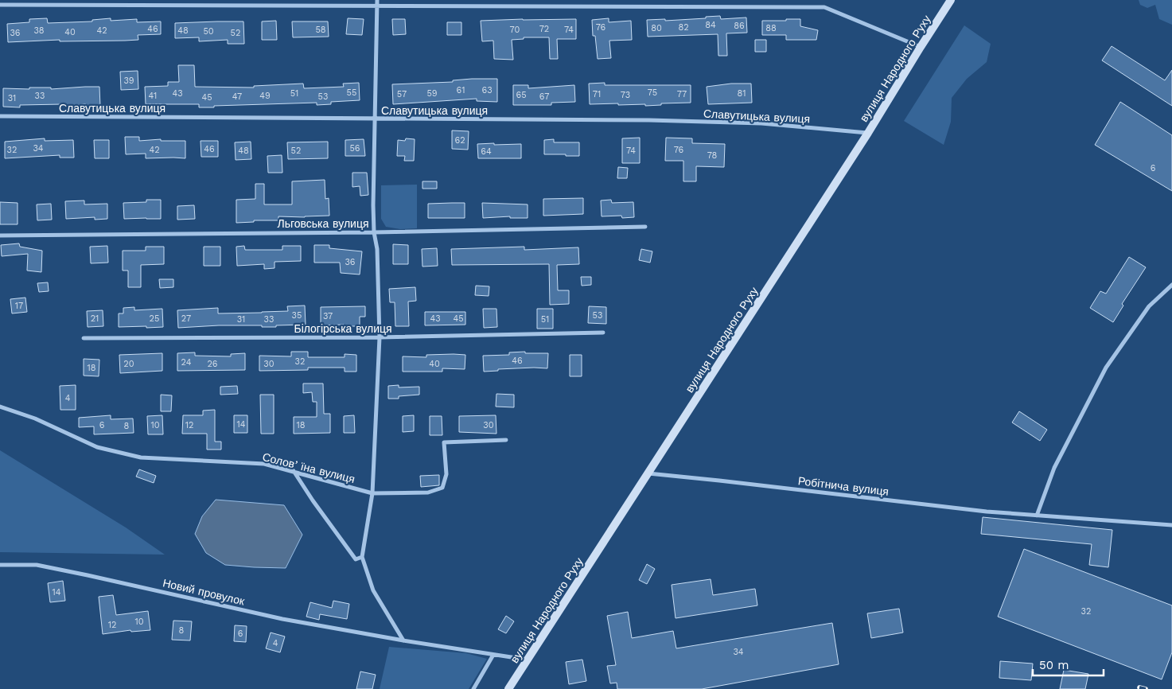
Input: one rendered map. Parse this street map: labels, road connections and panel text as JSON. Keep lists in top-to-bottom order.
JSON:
{
  "streets": {
    "main road": ["вулиця Народного Руху"],
    "street": [
      "Славутицька вулиця",
      "Льговська вулиця",
      "Білогірська вулиця",
      "Соловʼїна вулиця",
      "Робітнича вулиця",
      "Новий провулок"
    ]
  },
  "crossings": [
    ["вулиця Народного Руху", "Славутицька вулиця"],
    ["вулиця Народного Руху", "Робітнича вулиця"],
    ["вулиця Народного Руху", "Новий провулок"]
  ],
  "house_numbers": [
    "84",
    "86",
    "76",
    "82",
    "80",
    "88",
    "46",
    "72",
    "58",
    "70",
    "74",
    "38",
    "42",
    "48",
    "50",
    "40",
    "36",
    "52",
    "39",
    "61",
    "63",
    "55",
    "75",
    "43",
    "51",
    "59",
    "81",
    "57",
    "71",
    "77",
    "65",
    "73",
    "33",
    "41",
    "49",
    "47",
    "53",
    "67",
    "45",
    "31",
    "62",
    "34",
    "56",
    "46",
    "32",
    "42",
    "76",
    "48",
    "52",
    "74",
    "64",
    "78",
    "6",
    "36",
    "17",
    "35",
    "53",
    "37",
    "21",
    "25",
    "27",
    "43",
    "45",
    "31",
    "33",
    "51",
    "46",
    "32",
    "24",
    "20",
    "26",
    "30",
    "40",
    "18",
    "4",
    "14",
    "6",
    "10",
    "12",
    "18",
    "30",
    "8",
    "14",
    "32",
    "10",
    "12",
    "8",
    "6",
    "4",
    "34"
  ],
  "scale_bar": "50 m"
}
